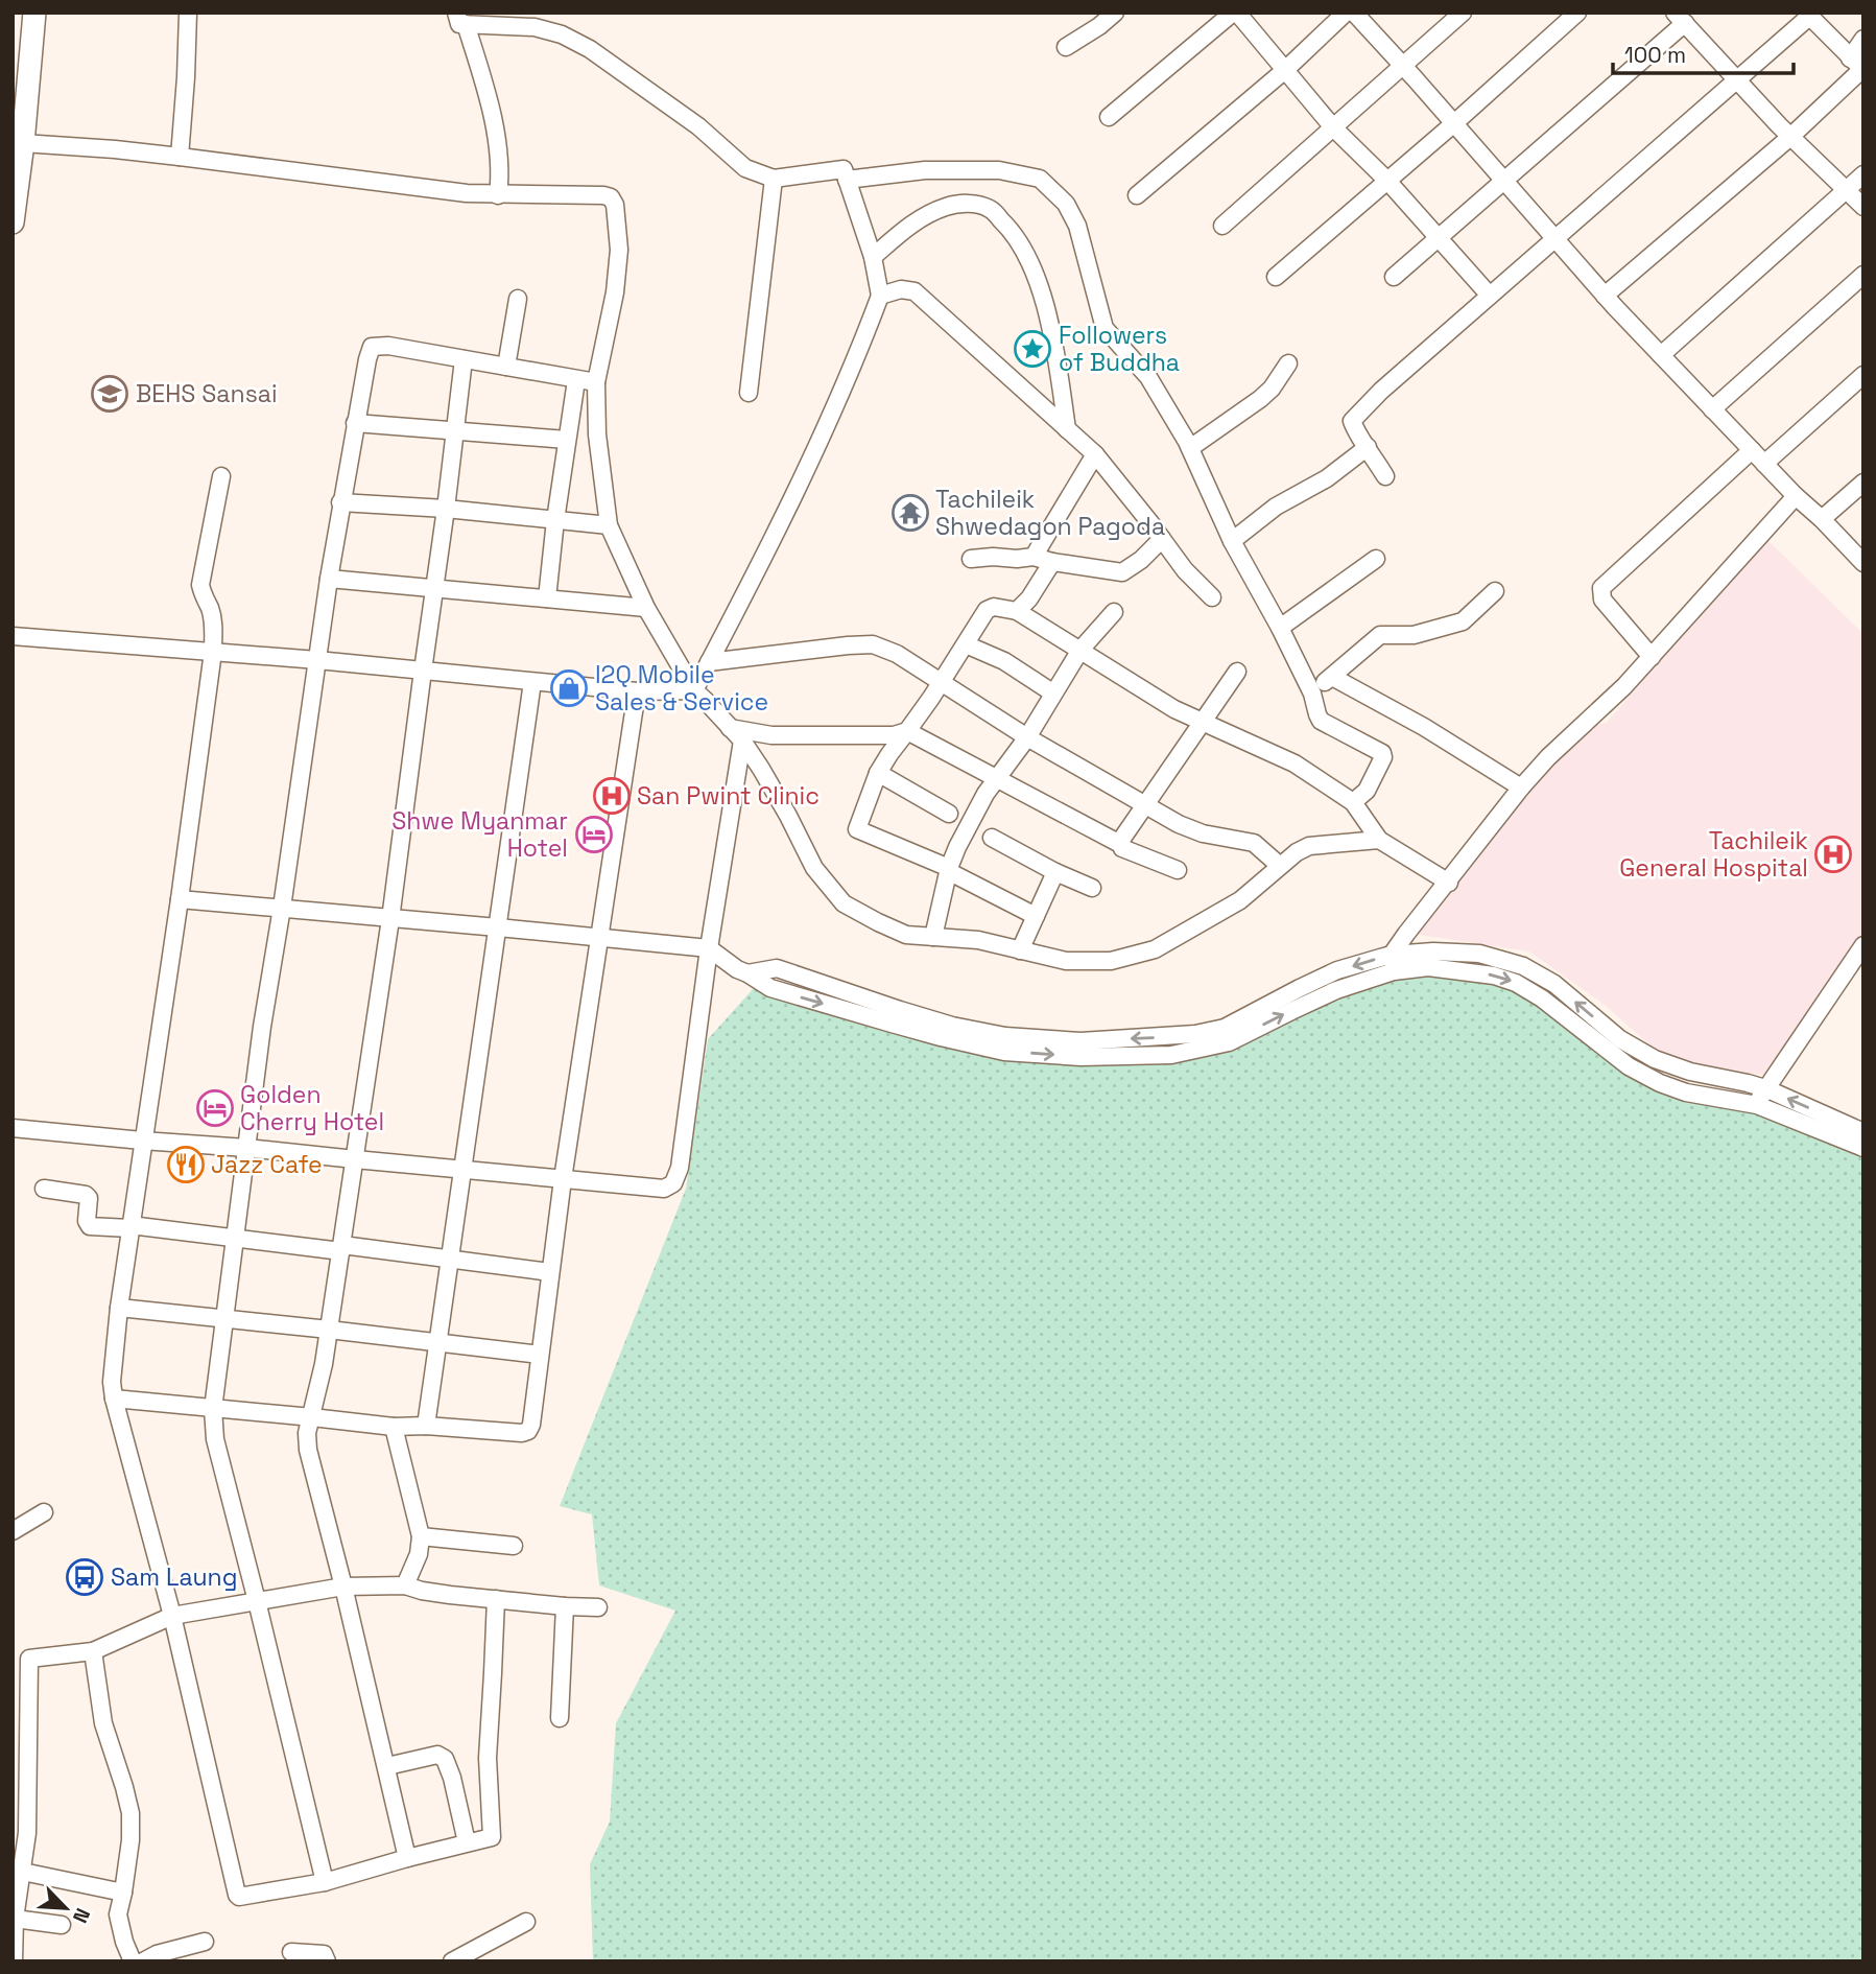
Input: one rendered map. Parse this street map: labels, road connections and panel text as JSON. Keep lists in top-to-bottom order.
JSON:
{
  "places": {
    "place": ["Followers of Buddha"],
    "school or university": ["BEHS Sansai"],
    "temple": ["Tachileik Shwedagon Pagoda"],
    "shop": ["I2Q Mobile Sales & Service"],
    "hospital": ["San Pwint Clinic", "Tachileik General Hospital"],
    "hotel": ["Shwe Myanmar Hotel", "Golden Cherry Hotel"],
    "restaurant": ["Jazz Cafe"],
    "bus stop": ["Sam Laung"]
  },
  "scale_bar": "100 m",
  "north": "bottom right"
}
